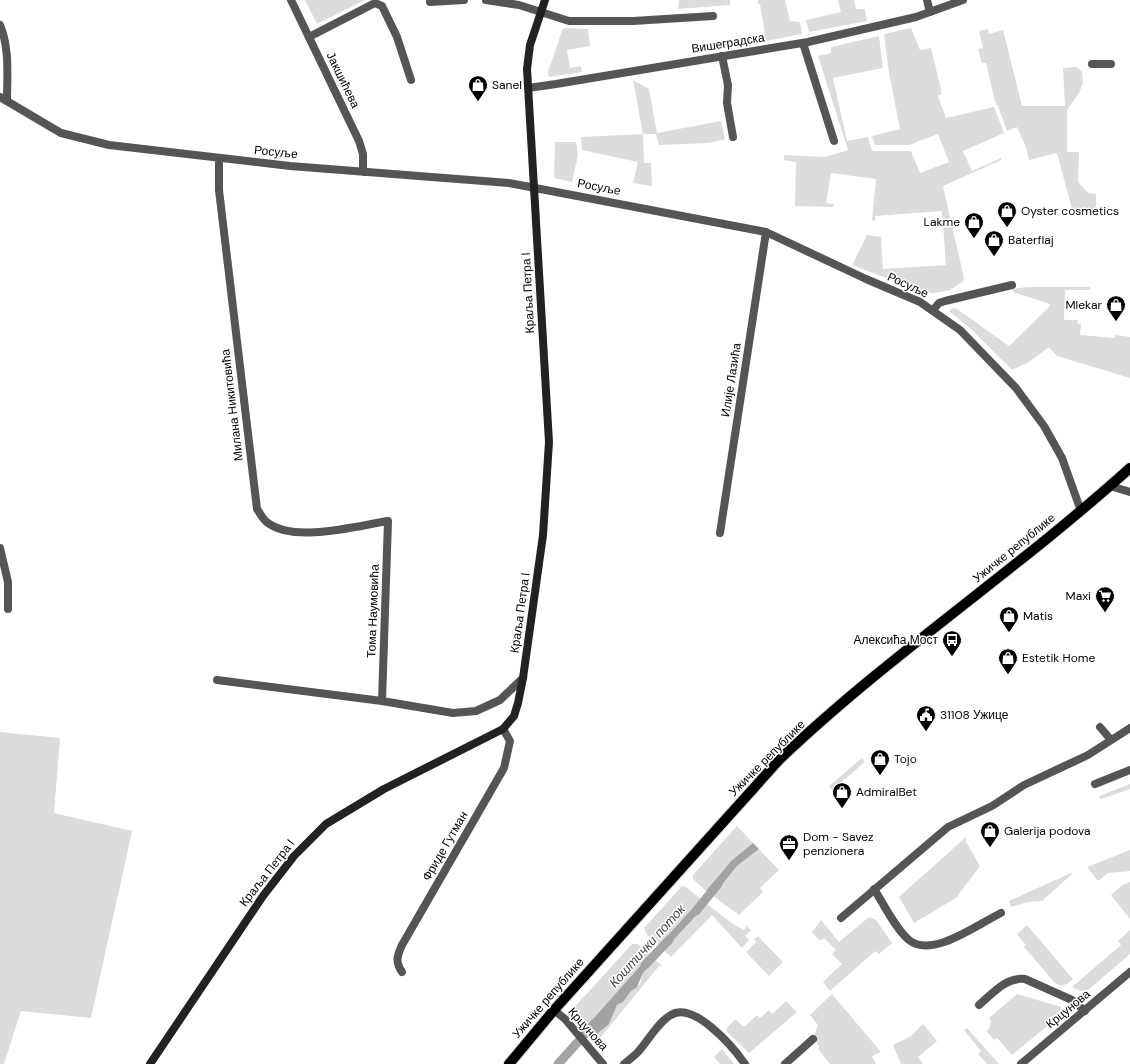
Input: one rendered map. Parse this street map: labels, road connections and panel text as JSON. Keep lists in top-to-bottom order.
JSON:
{
  "streets": {
    "main road": ["Краља Петра I", "Ужичке републике"],
    "street": [
      "Вишеградска",
      "Јакшићева",
      "Росуље",
      "Илије Лазића",
      "Милана Никитовића",
      "Тома Наумовића",
      "Фриде Гутман",
      "Крцунова"
    ]
  },
  "crossings": [
    ["Вишеградска", "Краља Петра I"],
    ["Јакшићева", "Росуље"],
    ["Росуље", "Краља Петра I"],
    ["Росуље", "Илије Лазића"],
    ["Росуље", "Милана Никитовића"],
    ["Росуље", "Ужичке републике"],
    ["Краља Петра I", "Фриде Гутман"],
    ["Милана Никитовића", "Тома Наумовића"],
    ["Ужичке републике", "Крцунова"]
  ],
  "water": ["Коштички поток"],
  "places": {
    "shop": [
      "Sanel",
      "Oyster cosmetics",
      "Lakme",
      "Baterflaj",
      "Mlekar",
      "Matis",
      "Estetik Home",
      "Tojo",
      "AdmiralBet",
      "Galerija podova"
    ],
    "supermarket": ["Maxi"],
    "bus stop": ["Алексића Мост"],
    "public building": ["31108 Ужице"],
    "office": ["Dom - Savez penzionera"]
  }
}
